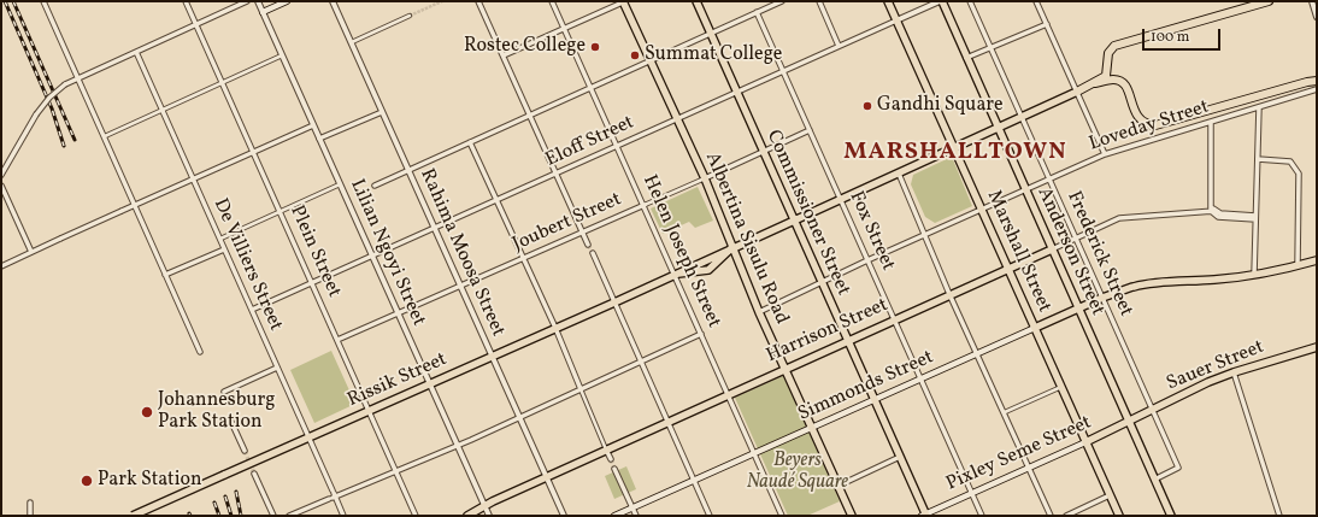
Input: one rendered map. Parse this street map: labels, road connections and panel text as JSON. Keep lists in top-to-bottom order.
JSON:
{
  "streets": {
    "main road": [
      "Commissioner Street",
      "Albertina Sisulu Road",
      "Marshall Street",
      "Anderson Street",
      "Harrison Street",
      "Sauer Street",
      "Rissik Street",
      "Simmonds Street",
      "Pixley Seme Street"
    ],
    "street": [
      "Loveday Street",
      "Eloff Street",
      "Joubert Street",
      "Fox Street",
      "Plein Street",
      "Helen Joseph Street",
      "Lilian Ngoyi Street",
      "Rahima Moosa Street",
      "Frederick Street",
      "De Villiers Street"
    ]
  },
  "crossings": [
    ["Loveday Street", "Commissioner Street"],
    ["Loveday Street", "Fox Street"],
    ["Loveday Street", "Albertina Sisulu Road"],
    ["Loveday Street", "Marshall Street"],
    ["Loveday Street", "Anderson Street"],
    ["Loveday Street", "Frederick Street"],
    ["Eloff Street", "Commissioner Street"],
    ["Eloff Street", "Fox Street"],
    ["Eloff Street", "Albertina Sisulu Road"],
    ["Eloff Street", "Plein Street"],
    ["Eloff Street", "Helen Joseph Street"],
    ["Eloff Street", "Marshall Street"],
    ["Eloff Street", "Anderson Street"],
    ["Eloff Street", "Lilian Ngoyi Street"],
    ["Eloff Street", "Rahima Moosa Street"],
    ["Eloff Street", "De Villiers Street"],
    ["Commissioner Street", "Joubert Street"],
    ["Commissioner Street", "Harrison Street"],
    ["Commissioner Street", "Rissik Street"],
    ["Commissioner Street", "Simmonds Street"],
    ["Commissioner Street", "Pixley Seme Street"],
    ["Joubert Street", "Fox Street"],
    ["Joubert Street", "Albertina Sisulu Road"],
    ["Joubert Street", "Plein Street"],
    ["Joubert Street", "Helen Joseph Street"],
    ["Joubert Street", "Lilian Ngoyi Street"],
    ["Joubert Street", "Rahima Moosa Street"],
    ["Fox Street", "Harrison Street"],
    ["Fox Street", "Rissik Street"],
    ["Fox Street", "Simmonds Street"],
    ["Fox Street", "Pixley Seme Street"],
    ["Albertina Sisulu Road", "Harrison Street"],
    ["Albertina Sisulu Road", "Rissik Street"],
    ["Albertina Sisulu Road", "Simmonds Street"],
    ["Plein Street", "Rissik Street"],
    ["Helen Joseph Street", "Harrison Street"],
    ["Helen Joseph Street", "Rissik Street"],
    ["Helen Joseph Street", "Simmonds Street"],
    ["Marshall Street", "Harrison Street"],
    ["Marshall Street", "Rissik Street"],
    ["Marshall Street", "Simmonds Street"],
    ["Marshall Street", "Pixley Seme Street"],
    ["Anderson Street", "Frederick Street"],
    ["Anderson Street", "Harrison Street"],
    ["Anderson Street", "Sauer Street"],
    ["Anderson Street", "Rissik Street"],
    ["Anderson Street", "Simmonds Street"],
    ["Anderson Street", "Pixley Seme Street"],
    ["Lilian Ngoyi Street", "Harrison Street"],
    ["Lilian Ngoyi Street", "Rissik Street"],
    ["Rahima Moosa Street", "Harrison Street"],
    ["Rahima Moosa Street", "Rissik Street"],
    ["Frederick Street", "Harrison Street"],
    ["Frederick Street", "Sauer Street"],
    ["Frederick Street", "Rissik Street"],
    ["Frederick Street", "Simmonds Street"],
    ["De Villiers Street", "Rissik Street"],
    ["Sauer Street", "Pixley Seme Street"]
  ],
  "districts": ["MARSHALLTOWN"],
  "parks": ["Beyers Naudé Square"],
  "places": [
    "Rostec College",
    "Summat College",
    "Gandhi Square",
    "Johannesburg Park Station",
    "Park Station"
  ],
  "scale_bar": "100 m"
}
